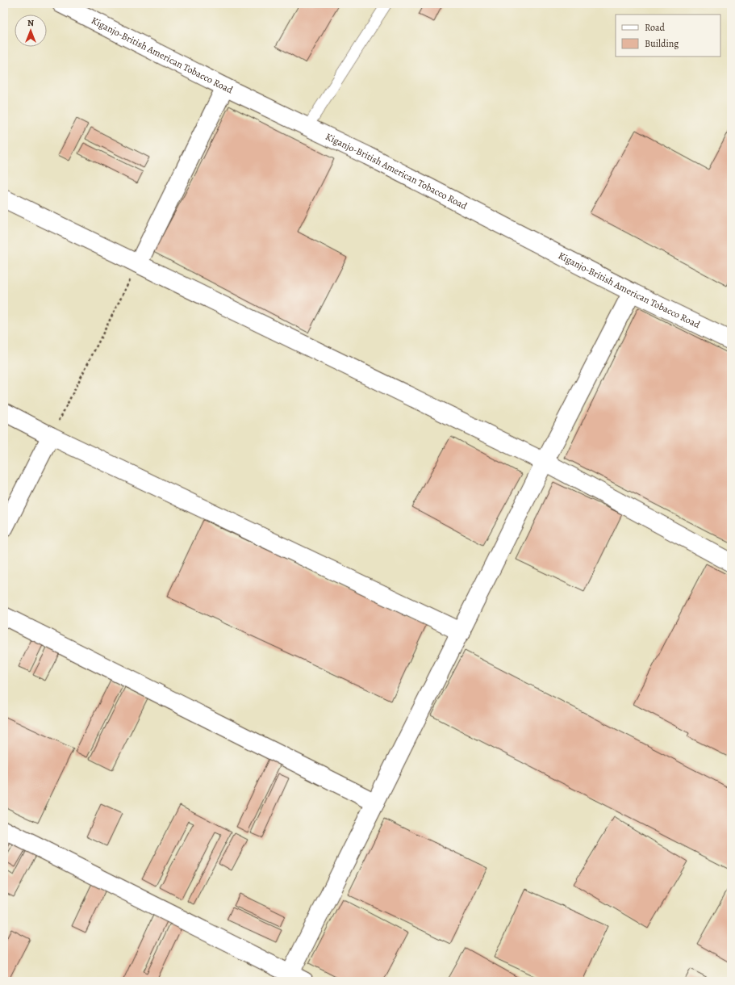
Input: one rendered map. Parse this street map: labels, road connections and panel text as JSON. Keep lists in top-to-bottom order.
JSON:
{
  "streets": {
    "street": ["Kiganjo-British American Tobacco Road"]
  },
  "legend": ["Road", "Building"],
  "north": "top"
}
